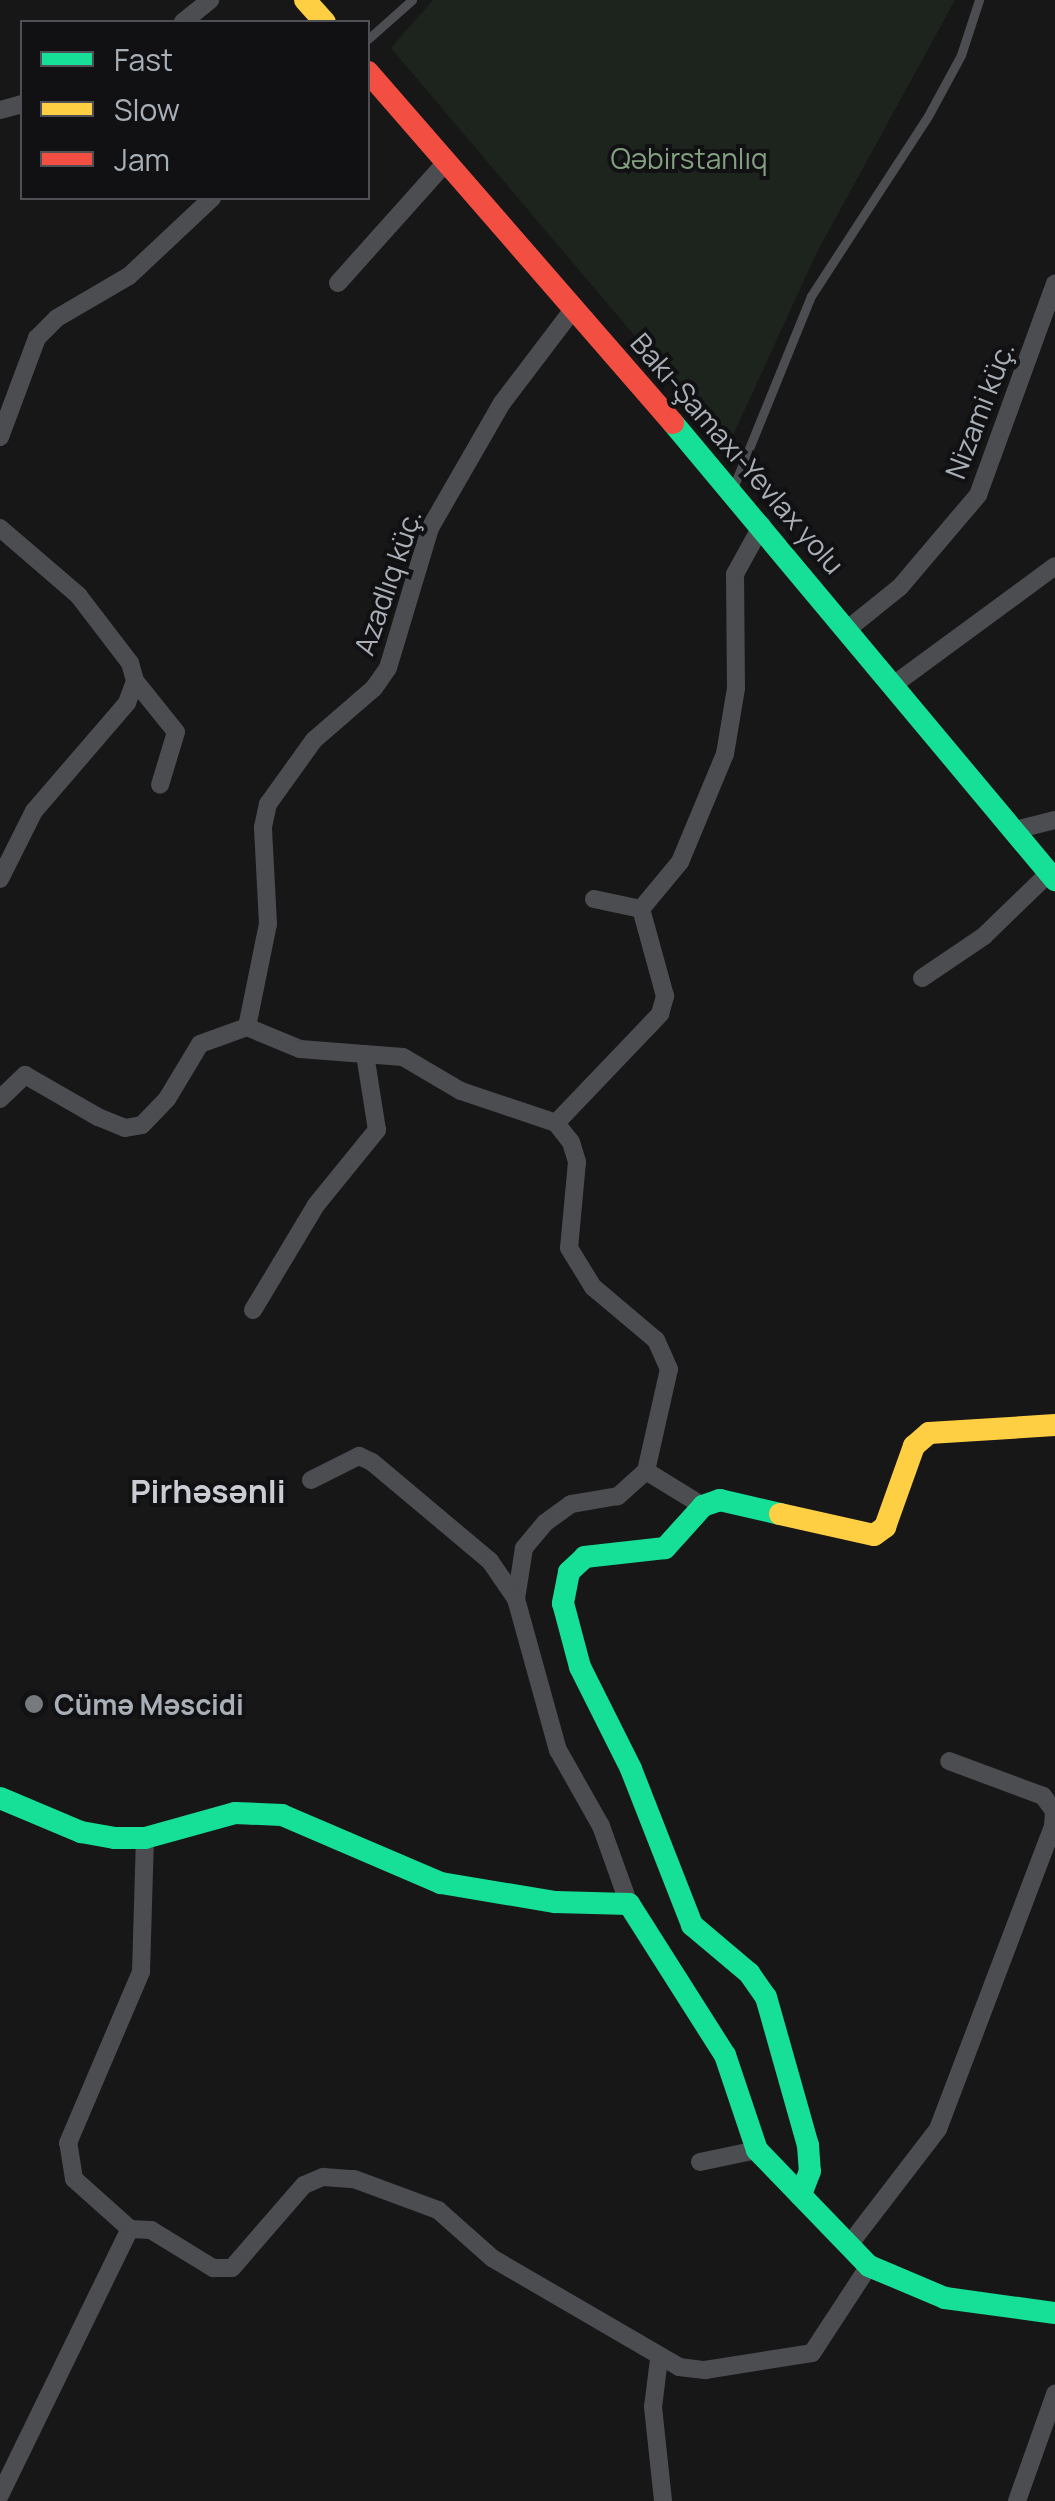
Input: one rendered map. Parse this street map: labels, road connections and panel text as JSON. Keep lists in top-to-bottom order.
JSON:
{
  "streets": {
    "main road": ["Bakı-Şamaxı-Yevlax yolu"],
    "street": ["Nizami küç.", "Azadlıq küç."]
  },
  "crossings": [
    ["Nizami küç.", "Bakı-Şamaxı-Yevlax yolu"],
    ["Bakı-Şamaxı-Yevlax yolu", "Azadlıq küç."]
  ],
  "districts": ["Pirhəsənli"],
  "parks": ["Qəbirstanlıq"],
  "places": ["Cümə Məscidi"],
  "legend": ["Fast", "Slow", "Jam"]
}
